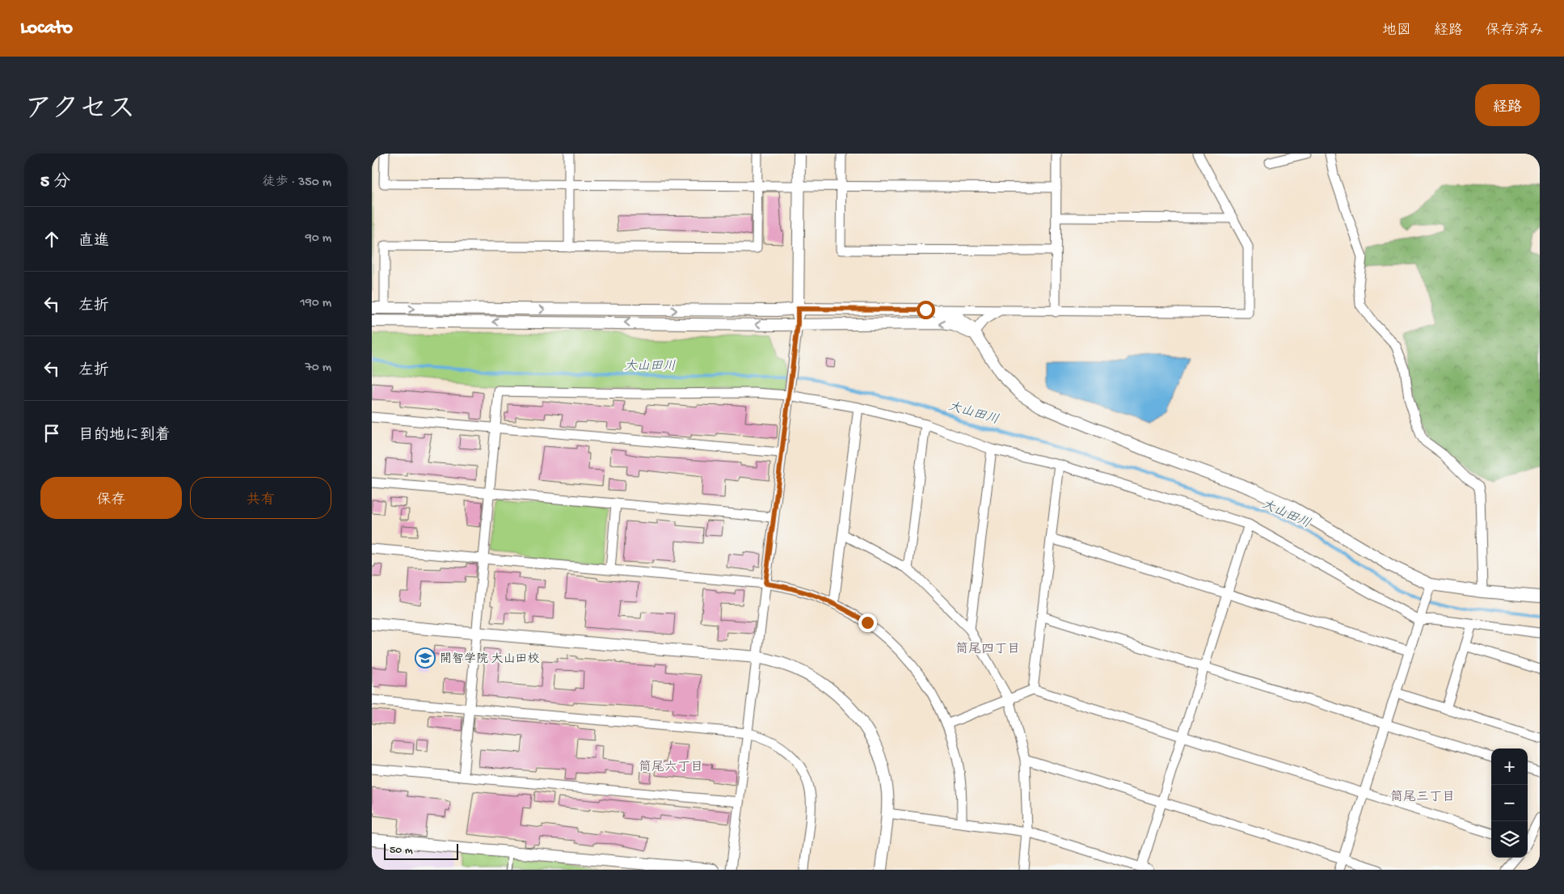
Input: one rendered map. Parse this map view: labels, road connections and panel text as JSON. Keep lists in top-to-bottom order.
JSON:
{
  "districts": ["筒尾四丁目", "筒尾六丁目", "筒尾三丁目"],
  "water": ["大山田川"],
  "places": {
    "school or university": ["開智学院 大山田校"]
  },
  "scale_bar": "50 m",
  "page": {
    "header": "Locato",
    "nav": ["地図", "経路", "保存済み"],
    "title": "アクセス",
    "buttons": [
      "経路",
      ["保存", "共有"]
    ],
    "heading": ["5 分", "徒歩 · 350 m"],
    "list": [
      ["直進", "90 m"],
      ["左折", "190 m"],
      ["左折", "70 m"],
      "目的地に到着"
    ],
    "map_buttons": ["+", "−"],
    "scale": "50 m"
  }
}
